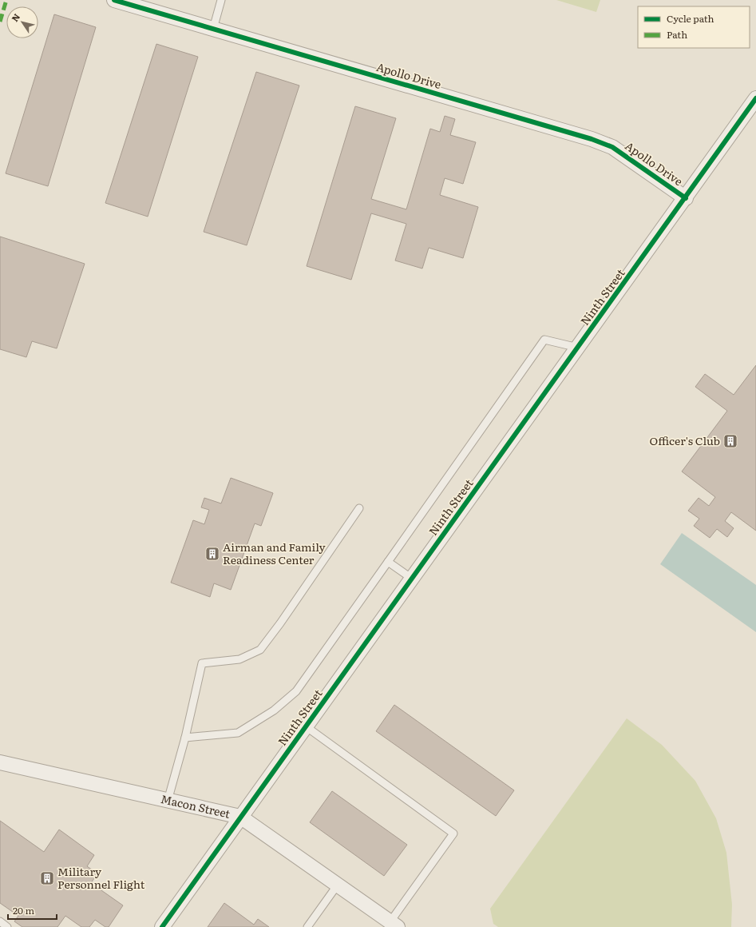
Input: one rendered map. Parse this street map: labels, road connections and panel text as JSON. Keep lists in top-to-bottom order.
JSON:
{
  "streets": {
    "street": ["Apollo Drive", "Ninth Street", "Macon Street"]
  },
  "crossings": [
    ["Apollo Drive", "Ninth Street"],
    ["Ninth Street", "Macon Street"]
  ],
  "places": {
    "building": ["Officer's Club", "Airman and Family Readiness Center", "Military Personnel Flight"]
  },
  "legend": ["Cycle path", "Path"],
  "scale_bar": "20 m",
  "north": "top left"
}
